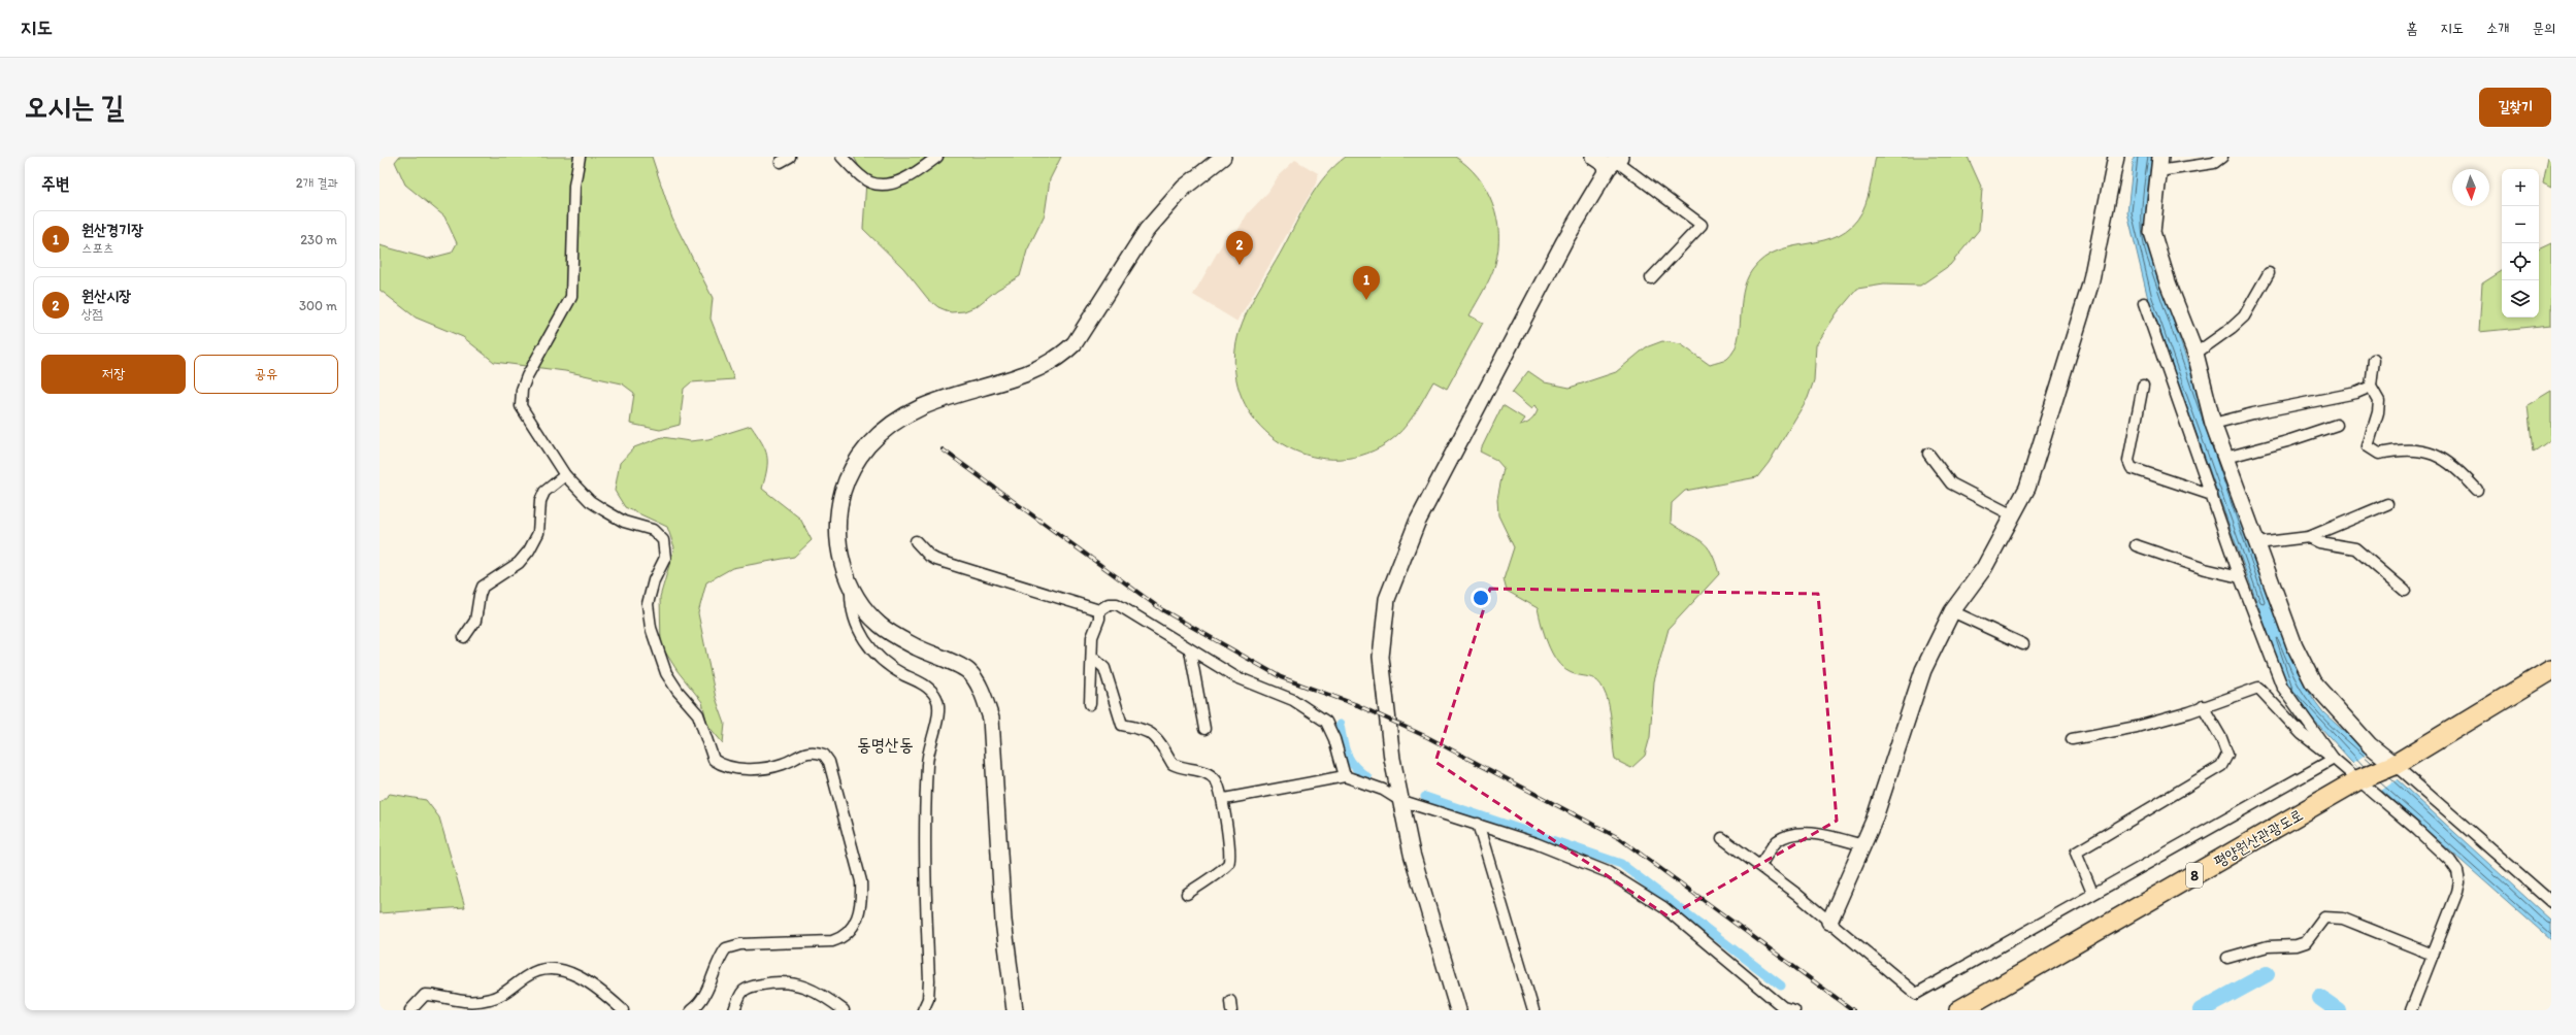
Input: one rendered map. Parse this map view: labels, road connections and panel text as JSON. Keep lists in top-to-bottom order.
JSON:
{
  "streets": {
    "highway": ["평양원산관광도로", "8"]
  },
  "crossings": [
    ["평양원산관광도로", "8"]
  ],
  "districts": ["동명산동"],
  "north": "bottom",
  "page": {
    "header": "지도",
    "nav": [
      "홈",
      "지도",
      "소개",
      "문의"
    ],
    "buttons": [
      "길찾기",
      ["저장", "공유"]
    ],
    "title": "오시는 길",
    "heading": ["주변", "2개 결과"],
    "map_buttons": ["+", "−"],
    "list": [
      {
        "mark": "1",
        "name": "원산경기장",
        "note": "스포츠",
        "value": "230 m"
      },
      {
        "mark": "2",
        "name": "원산시장",
        "note": "상점",
        "value": "300 m"
      }
    ],
    "pins": ["2", "1"]
  }
}
